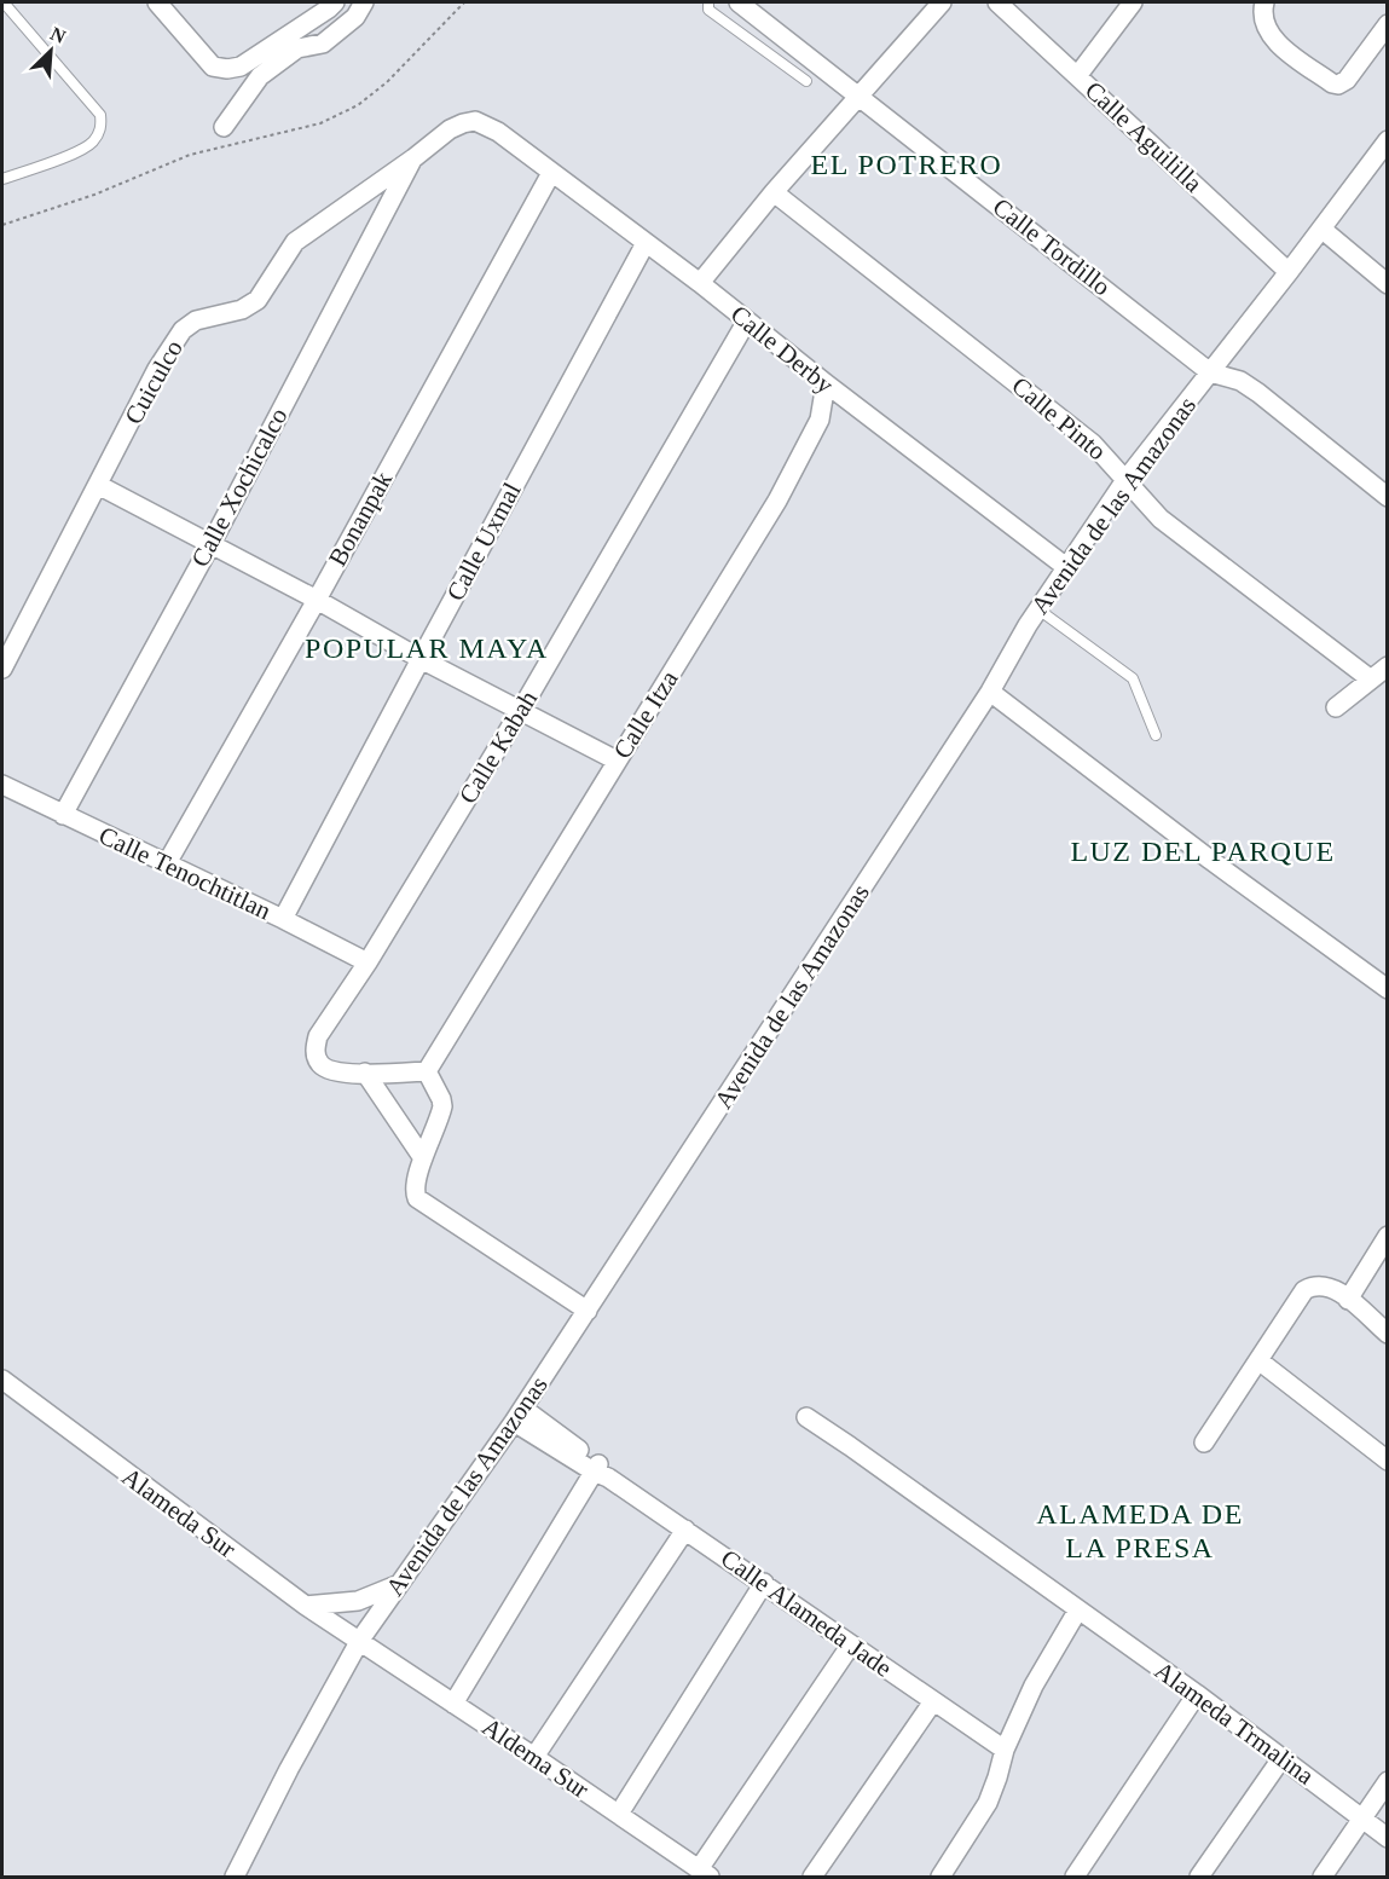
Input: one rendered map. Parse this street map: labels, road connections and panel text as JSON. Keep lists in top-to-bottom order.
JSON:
{
  "streets": {
    "street": [
      "Calle Aguililla",
      "Calle Tordillo",
      "Calle Derby",
      "Cuiculco",
      "Calle Pinto",
      "Calle Xochicalco",
      "Avenida de las Amazonas",
      "Bonanpak",
      "Calle Uxmal",
      "Calle Itza",
      "Calle Kabah",
      "Calle Tenochtitlan",
      "Alameda Sur",
      "Calle Alameda Jade",
      "Alameda Trmalina",
      "Aldema Sur"
    ]
  },
  "crossings": [
    ["Calle Aguililla", "Avenida de las Amazonas"],
    ["Calle Tordillo", "Avenida de las Amazonas"],
    ["Calle Derby", "Cuiculco"],
    ["Calle Derby", "Avenida de las Amazonas"],
    ["Calle Derby", "Bonanpak"],
    ["Calle Derby", "Calle Uxmal"],
    ["Calle Derby", "Calle Itza"],
    ["Calle Derby", "Calle Kabah"],
    ["Cuiculco", "Calle Xochicalco"],
    ["Calle Pinto", "Avenida de las Amazonas"],
    ["Calle Xochicalco", "Calle Tenochtitlan"],
    ["Avenida de las Amazonas", "Alameda Sur"],
    ["Avenida de las Amazonas", "Calle Alameda Jade"],
    ["Avenida de las Amazonas", "Aldema Sur"],
    ["Bonanpak", "Calle Tenochtitlan"],
    ["Calle Uxmal", "Calle Tenochtitlan"],
    ["Calle Kabah", "Calle Tenochtitlan"],
    ["Alameda Sur", "Aldema Sur"]
  ],
  "districts": [
    "EL POTRERO",
    "POPULAR MAYA",
    "LUZ DEL PARQUE",
    "ALAMEDA DE LA PRESA"
  ],
  "north": "top right"
}
